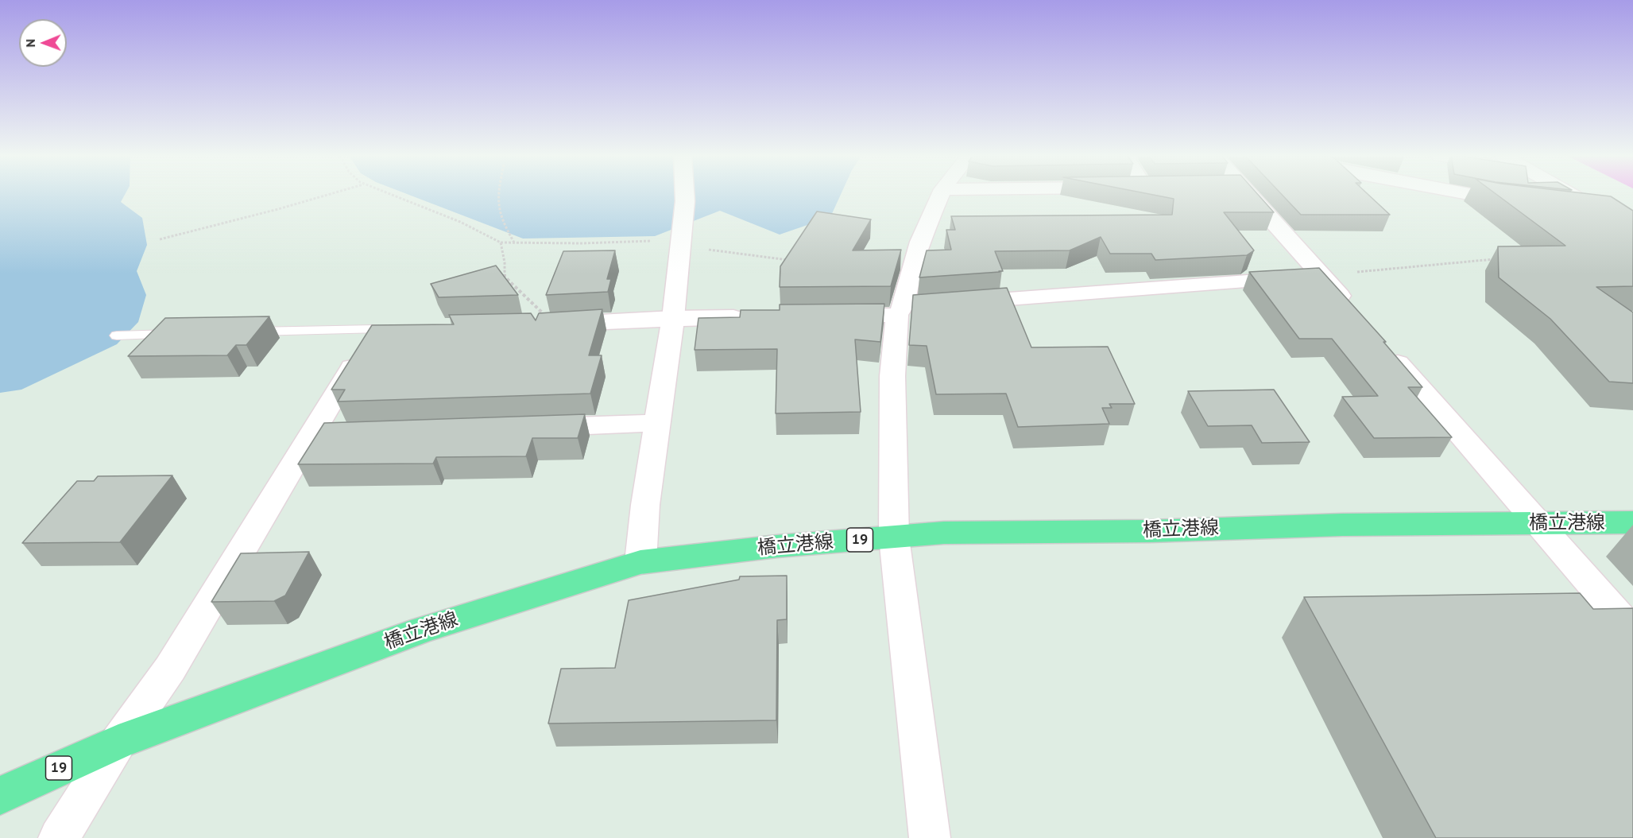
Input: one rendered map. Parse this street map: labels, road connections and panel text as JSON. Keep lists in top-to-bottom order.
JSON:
{
  "streets": {
    "main road": ["橋立港線", "19"]
  },
  "north": "left"
}
